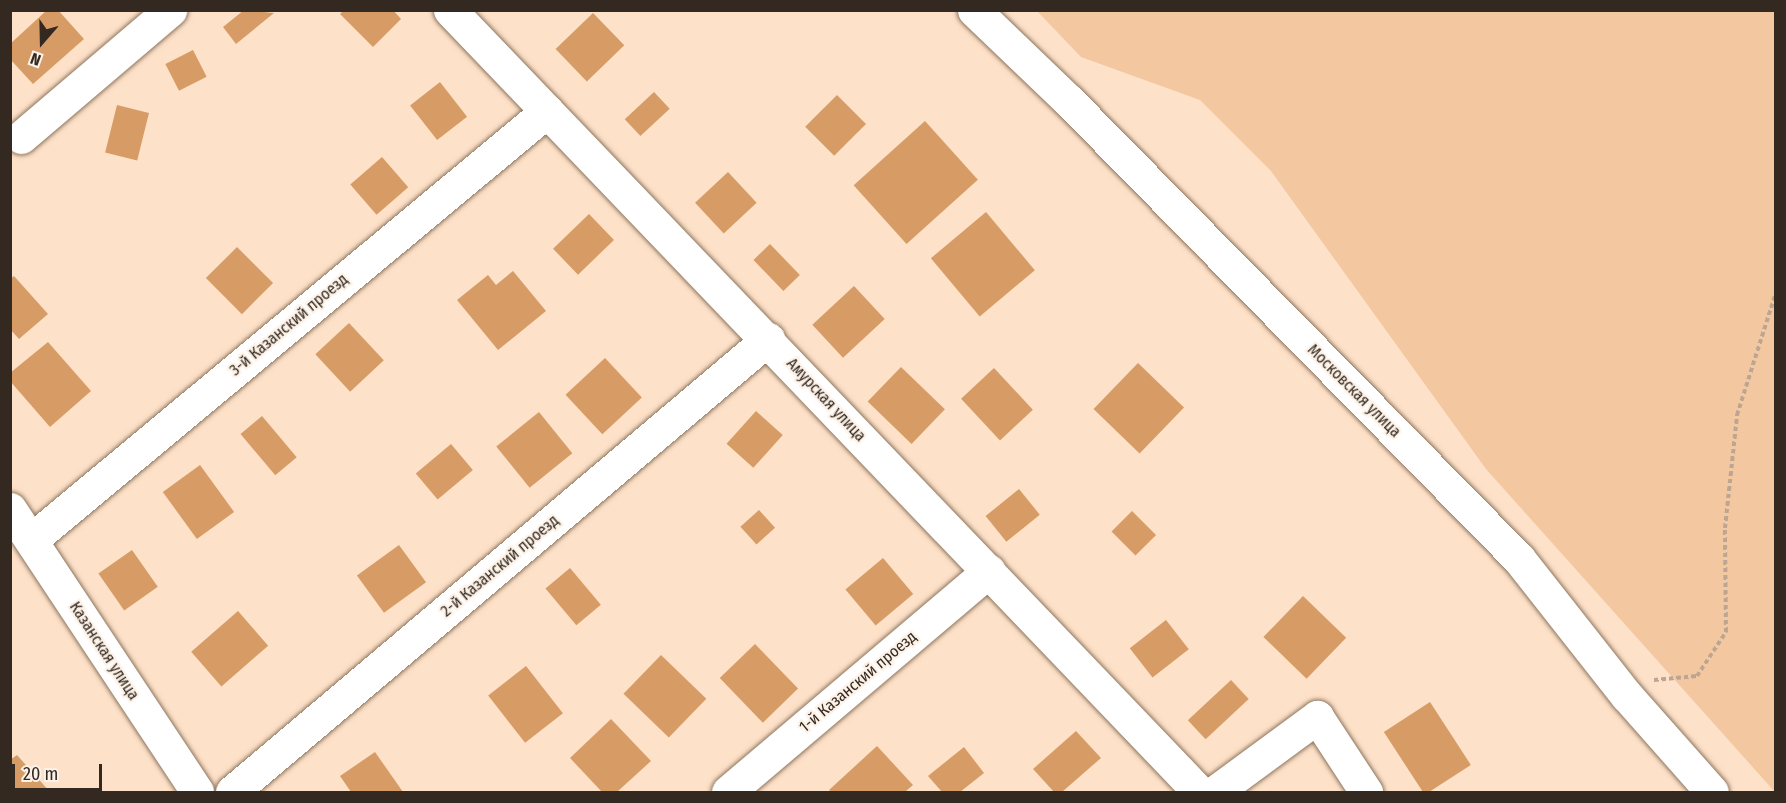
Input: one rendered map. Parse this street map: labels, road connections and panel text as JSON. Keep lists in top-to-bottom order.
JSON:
{
  "streets": {
    "street": [
      "3-й Казанский проезд",
      "Московская улица",
      "Амурская улица",
      "2-й Казанский проезд",
      "Казанская улица",
      "1-й Казанский проезд"
    ]
  },
  "crossings": [
    ["3-й Казанский проезд", "Амурская улица"],
    ["3-й Казанский проезд", "Казанская улица"],
    ["Амурская улица", "2-й Казанский проезд"],
    ["Амурская улица", "1-й Казанский проезд"]
  ],
  "scale_bar": "20 m",
  "north": "bottom"
}
